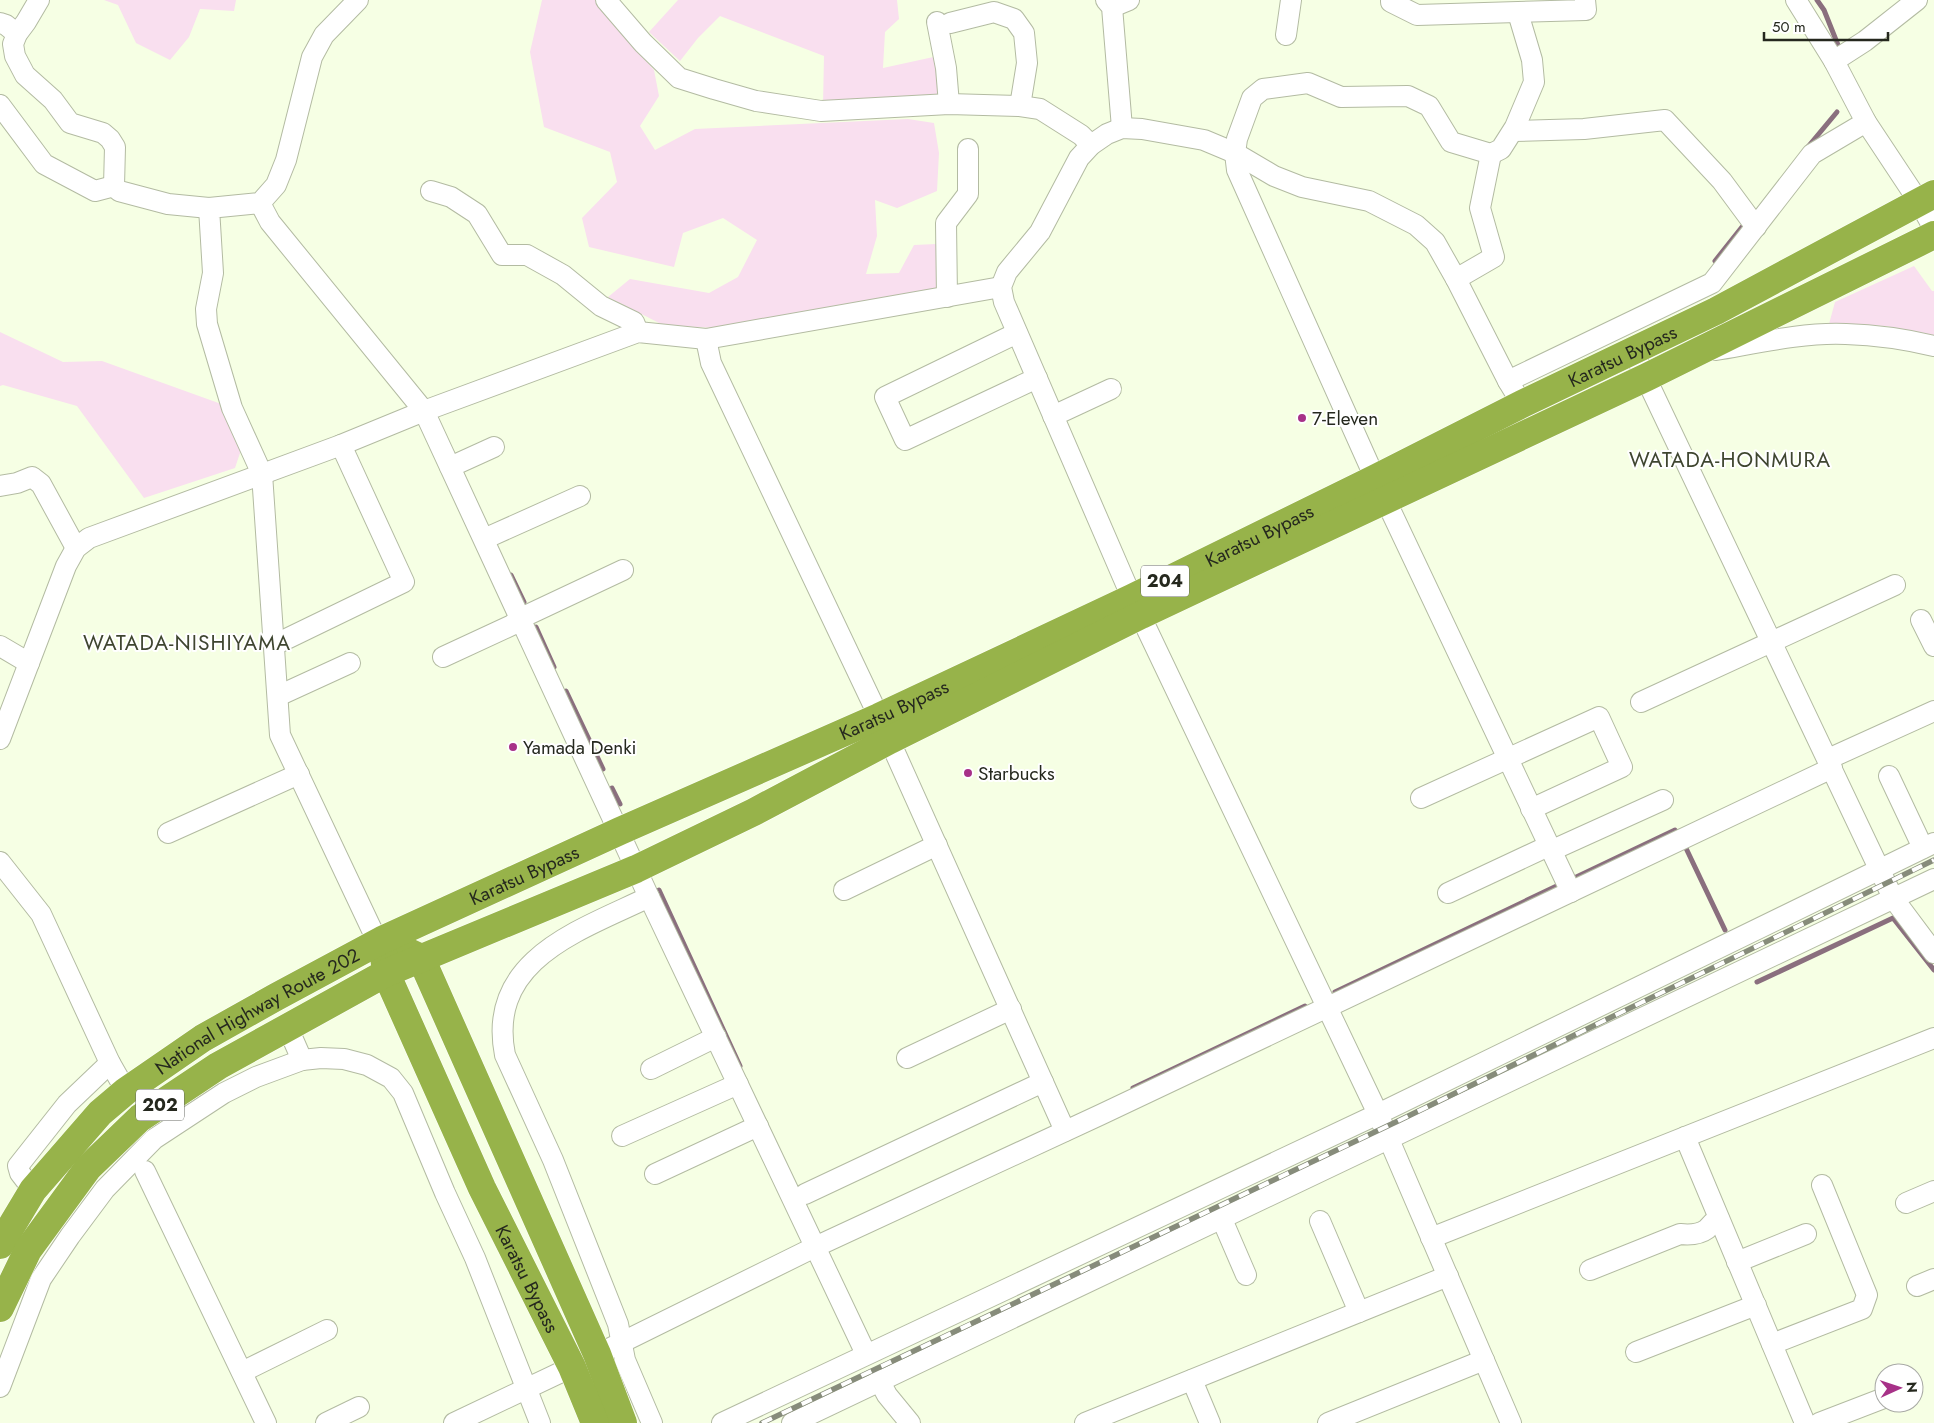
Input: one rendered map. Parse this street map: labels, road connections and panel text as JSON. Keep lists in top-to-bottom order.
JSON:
{
  "streets": {
    "highway": [
      "Karatsu Bypass",
      "204",
      "National Highway Route 202",
      "202"
    ]
  },
  "crossings": [
    ["Karatsu Bypass", "National Highway Route 202"],
    ["Karatsu Bypass", "202"],
    ["National Highway Route 202", "202"]
  ],
  "districts": ["WATADA-HONMURA", "WATADA-NISHIYAMA"],
  "places": ["7-Eleven", "Yamada Denki", "Starbucks"],
  "scale_bar": "50 m",
  "north": "right"
}
